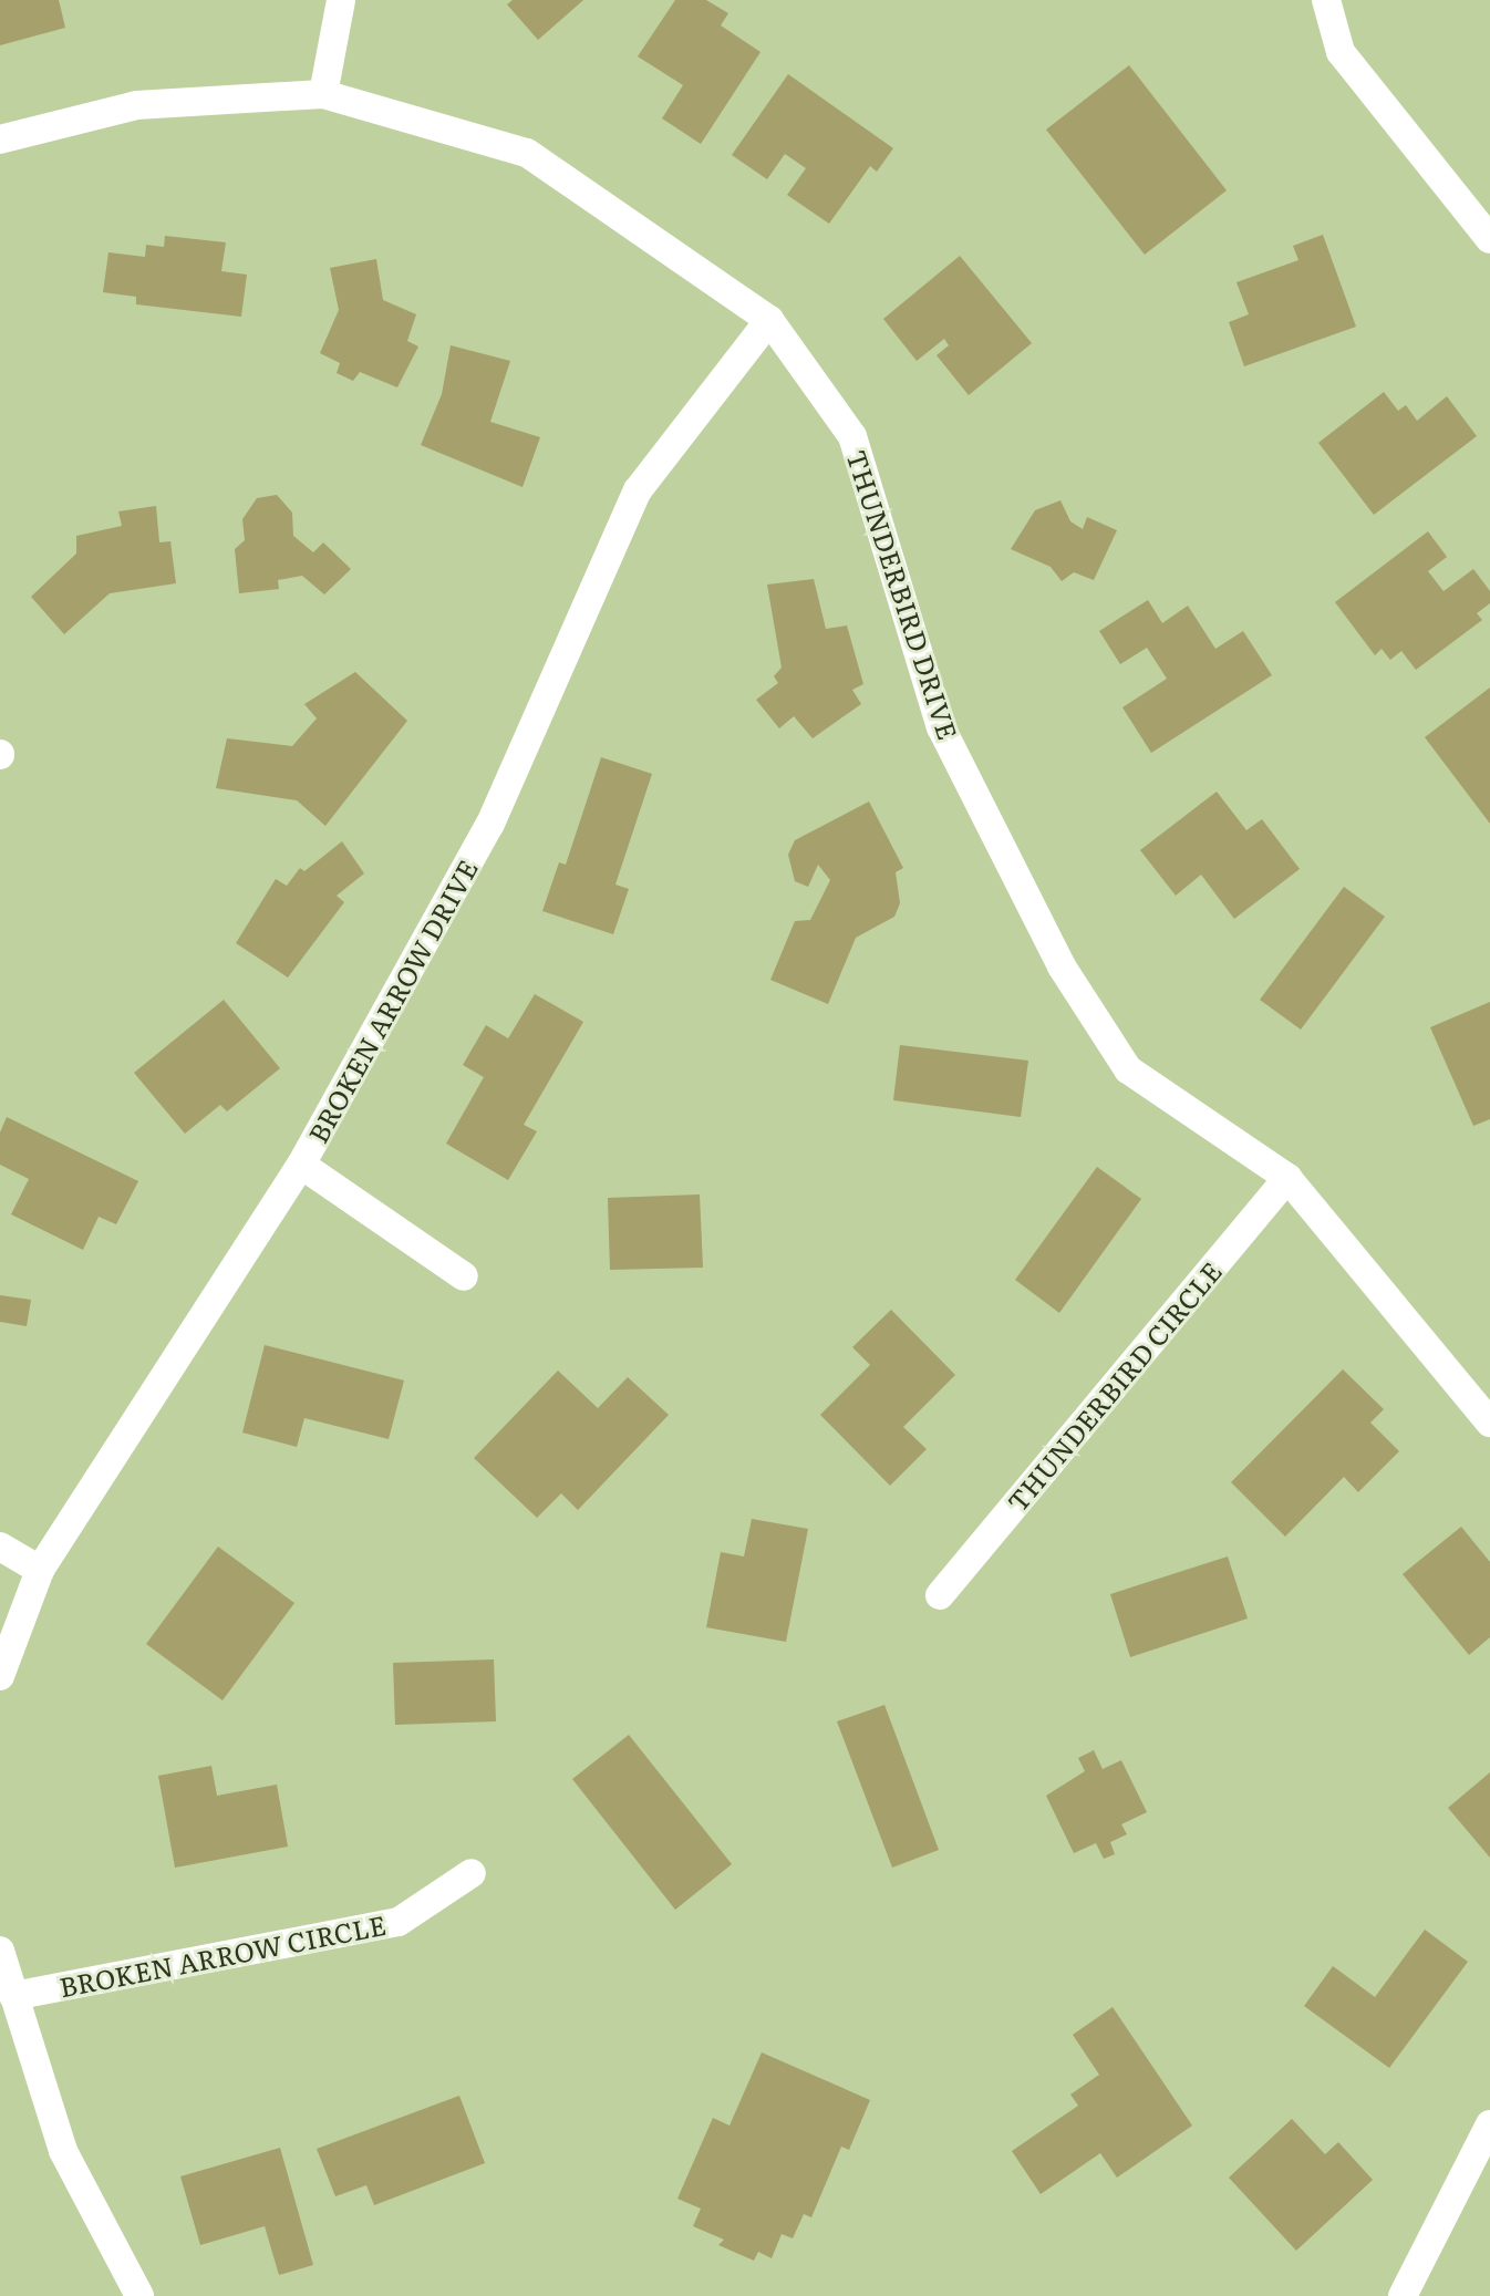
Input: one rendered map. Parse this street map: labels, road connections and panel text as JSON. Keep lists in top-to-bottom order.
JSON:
{
  "streets": {
    "street": [
      "THUNDERBIRD DRIVE",
      "BROKEN ARROW DRIVE",
      "THUNDERBIRD CIRCLE",
      "BROKEN ARROW CIRCLE"
    ]
  },
  "crossings": [
    ["THUNDERBIRD DRIVE", "BROKEN ARROW DRIVE"],
    ["THUNDERBIRD DRIVE", "THUNDERBIRD CIRCLE"]
  ]
}
